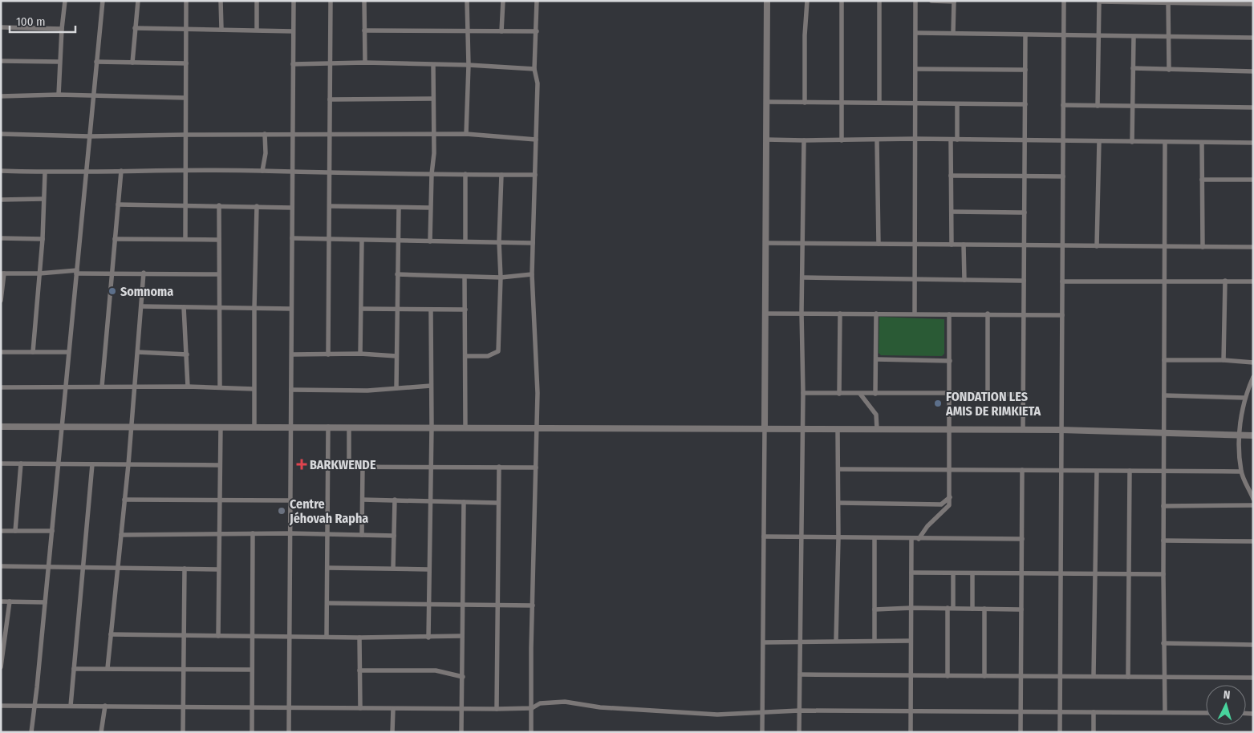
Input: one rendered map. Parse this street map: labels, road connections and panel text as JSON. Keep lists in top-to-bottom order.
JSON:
{
  "places": {
    "other": ["Somnoma", "FONDATION LES AMIS DE RIMKIETA", "Centre Jéhovah Rapha"],
    "health": ["BARKWENDE"]
  },
  "scale_bar": "100 m",
  "north": "top"
}
